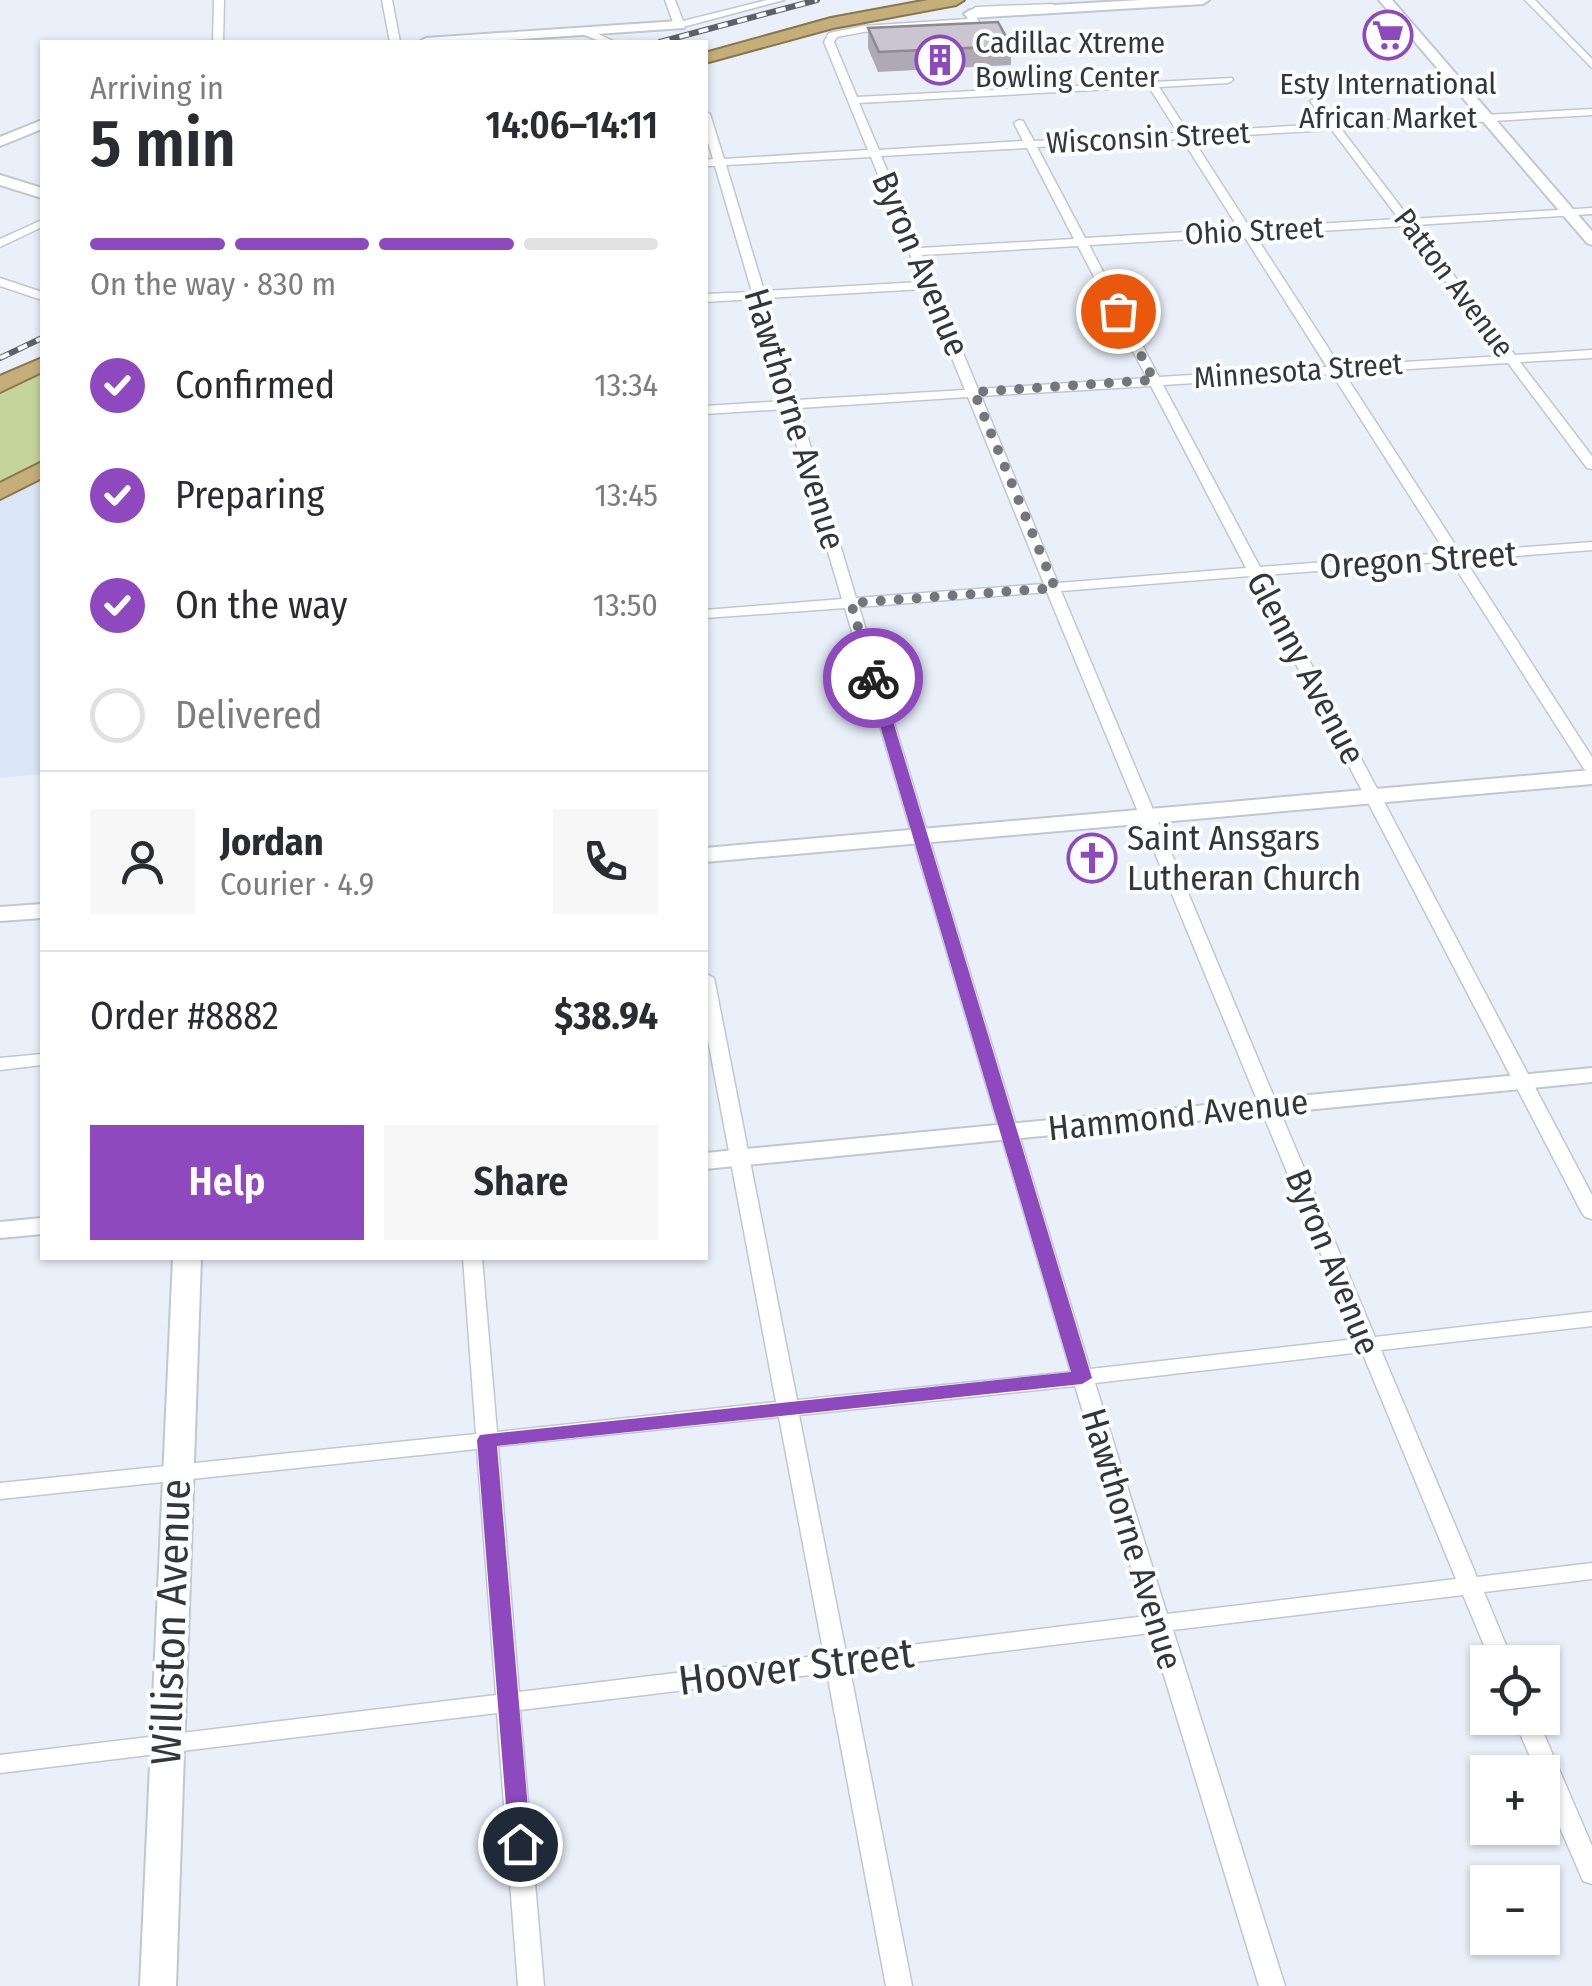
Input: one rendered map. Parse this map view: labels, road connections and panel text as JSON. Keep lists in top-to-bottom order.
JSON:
{
  "streets": {
    "main road": ["Williston Avenue"],
    "street": [
      "Wisconsin Street",
      "Ohio Street",
      "Byron Avenue",
      "Patton Avenue",
      "Minnesota Street",
      "Hawthorne Avenue",
      "Oregon Street",
      "Glenny Avenue",
      "Hammond Avenue",
      "Hoover Street"
    ]
  },
  "crossings": [
    ["Wisconsin Street", "Byron Avenue"],
    ["Wisconsin Street", "Patton Avenue"],
    ["Wisconsin Street", "Hawthorne Avenue"],
    ["Wisconsin Street", "Glenny Avenue"],
    ["Ohio Street", "Byron Avenue"],
    ["Ohio Street", "Patton Avenue"],
    ["Ohio Street", "Glenny Avenue"],
    ["Byron Avenue", "Minnesota Street"],
    ["Byron Avenue", "Oregon Street"],
    ["Byron Avenue", "Hammond Avenue"],
    ["Byron Avenue", "Hoover Street"],
    ["Patton Avenue", "Minnesota Street"],
    ["Minnesota Street", "Hawthorne Avenue"],
    ["Minnesota Street", "Glenny Avenue"],
    ["Hawthorne Avenue", "Oregon Street"],
    ["Hawthorne Avenue", "Hammond Avenue"],
    ["Hawthorne Avenue", "Hoover Street"],
    ["Oregon Street", "Glenny Avenue"],
    ["Glenny Avenue", "Hammond Avenue"],
    ["Williston Avenue", "Hoover Street"]
  ],
  "places": {
    "supermarket": ["Esty International African Market"],
    "building": ["Cadillac Xtreme Bowling Center"],
    "church": ["Saint Ansgars Lutheran Church"]
  },
  "page": {
    "heading": ["5 min", "Arriving in", "14:06–14:11"],
    "panel": [
      "Jordan",
      "Courier · 4.9",
      "Order #8882",
      "$38.94"
    ],
    "bar": "On the way · 830 m",
    "list": [
      ["Confirmed", "13:34"],
      ["Preparing", "13:45"],
      ["On the way", "13:50"],
      "Delivered"
    ],
    "buttons": ["Help", "Share"],
    "map_buttons": ["+", "−"]
  }
}
